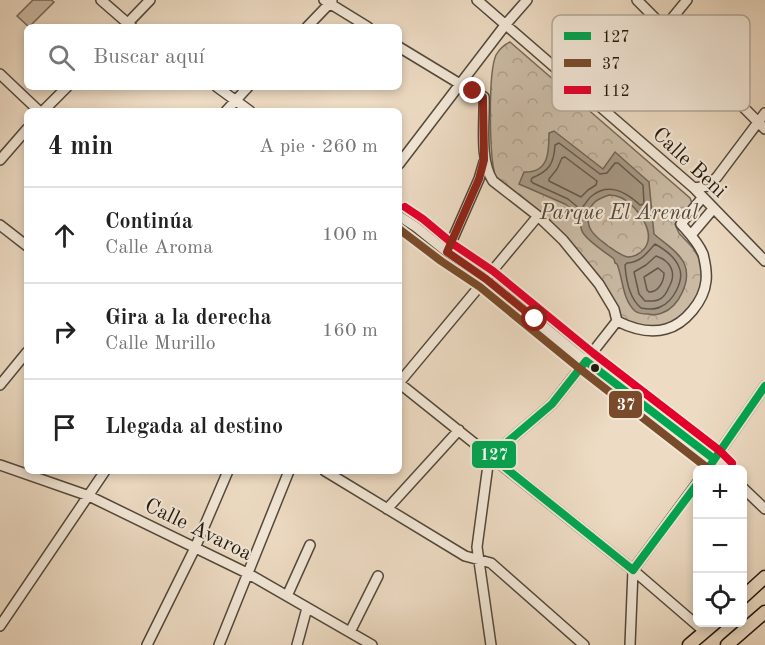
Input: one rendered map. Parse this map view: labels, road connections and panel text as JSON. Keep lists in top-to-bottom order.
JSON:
{
  "streets": {
    "street": ["Calle Beni", "Calle Avaroa"]
  },
  "parks": ["Parque El Arenal"],
  "lines": ["transit line 112", "transit line 37", "transit line 127"],
  "legend": ["127", "37", "112"],
  "page": {
    "search": "Buscar aquí",
    "heading": ["4 min", "A pie · 260 m"],
    "list": [
      ["Continúa", "Calle Aroma", "100 m"],
      ["Gira a la derecha", "Calle Murillo", "160 m"],
      "Llegada al destino"
    ],
    "map_buttons": ["+", "−"]
  }
}
